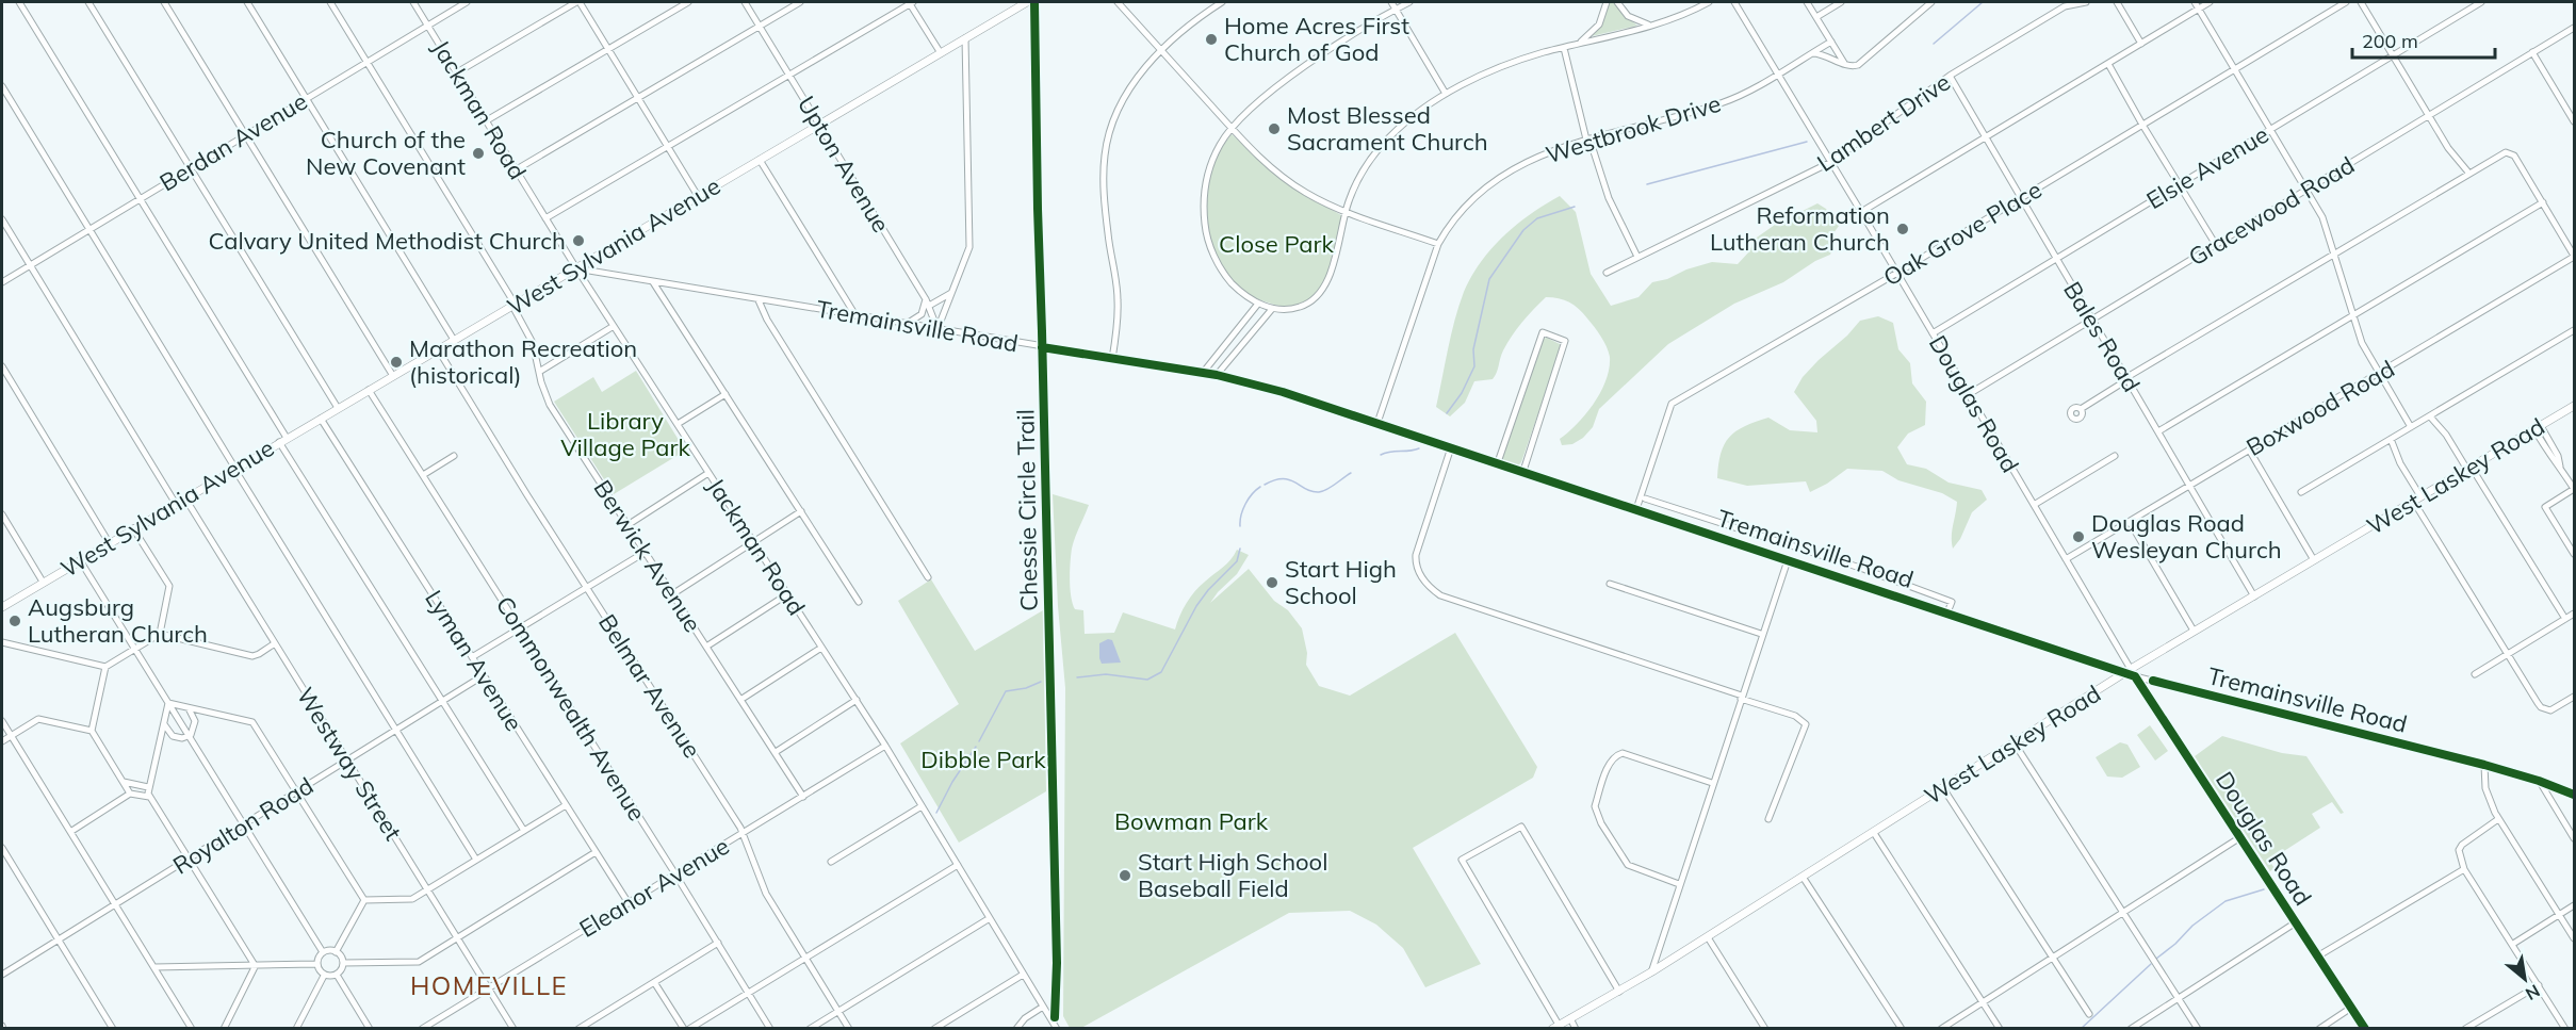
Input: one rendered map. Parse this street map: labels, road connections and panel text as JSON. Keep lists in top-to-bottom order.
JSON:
{
  "streets": {
    "main road": ["West Sylvania Avenue", "West Laskey Road"],
    "street": [
      "Jackman Road",
      "Lambert Drive",
      "Westbrook Drive",
      "Berdan Avenue",
      "Upton Avenue",
      "Elsie Avenue",
      "Gracewood Road",
      "Oak Grove Place",
      "Tremainsville Road",
      "Bales Road",
      "Douglas Road",
      "Boxwood Road",
      "Berwick Avenue",
      "Lyman Avenue",
      "Belmar Avenue",
      "Commonwealth Avenue",
      "Westway Street",
      "Royalton Road",
      "Eleanor Avenue"
    ],
    "cycle path": ["Chessie Circle Trail"]
  },
  "crossings": [
    ["Jackman Road", "Berdan Avenue"],
    ["Jackman Road", "West Sylvania Avenue"],
    ["Jackman Road", "Tremainsville Road"],
    ["Jackman Road", "Eleanor Avenue"],
    ["Lambert Drive", "Bales Road"],
    ["Lambert Drive", "Douglas Road"],
    ["Westbrook Drive", "Tremainsville Road"],
    ["Westbrook Drive", "Douglas Road"],
    ["Berdan Avenue", "Berwick Avenue"],
    ["Upton Avenue", "West Sylvania Avenue"],
    ["Upton Avenue", "Tremainsville Road"],
    ["Elsie Avenue", "Bales Road"],
    ["Elsie Avenue", "Douglas Road"],
    ["Gracewood Road", "Bales Road"],
    ["Gracewood Road", "Douglas Road"],
    ["Oak Grove Place", "Tremainsville Road"],
    ["Oak Grove Place", "Bales Road"],
    ["Oak Grove Place", "Douglas Road"],
    ["West Sylvania Avenue", "Tremainsville Road"],
    ["West Sylvania Avenue", "Berwick Avenue"],
    ["West Sylvania Avenue", "Lyman Avenue"],
    ["West Sylvania Avenue", "Belmar Avenue"],
    ["West Sylvania Avenue", "Commonwealth Avenue"],
    ["West Sylvania Avenue", "Westway Street"],
    ["Tremainsville Road", "Douglas Road"],
    ["Tremainsville Road", "West Laskey Road"],
    ["Bales Road", "Boxwood Road"],
    ["Bales Road", "West Laskey Road"],
    ["Douglas Road", "Boxwood Road"],
    ["Douglas Road", "West Laskey Road"],
    ["Berwick Avenue", "Eleanor Avenue"],
    ["Lyman Avenue", "Royalton Road"],
    ["Lyman Avenue", "Eleanor Avenue"],
    ["Belmar Avenue", "Eleanor Avenue"],
    ["Commonwealth Avenue", "Eleanor Avenue"],
    ["Westway Street", "Royalton Road"],
    ["Westway Street", "Eleanor Avenue"]
  ],
  "districts": ["HOMEVILLE"],
  "parks": [
    "Close Park",
    "Library Village Park",
    "Dibble Park",
    "Bowman Park"
  ],
  "places": [
    "Home Acres First Church of God",
    "Most Blessed Sacrament Church",
    "Church of the New Covenant",
    "Reformation Lutheran Church",
    "Calvary United Methodist Church",
    "Marathon Recreation (historical)",
    "Douglas Road Wesleyan Church",
    "Start High School",
    "Augsburg Lutheran Church",
    "Start High School Baseball Field"
  ],
  "scale_bar": "200 m",
  "north": "bottom right"
}
